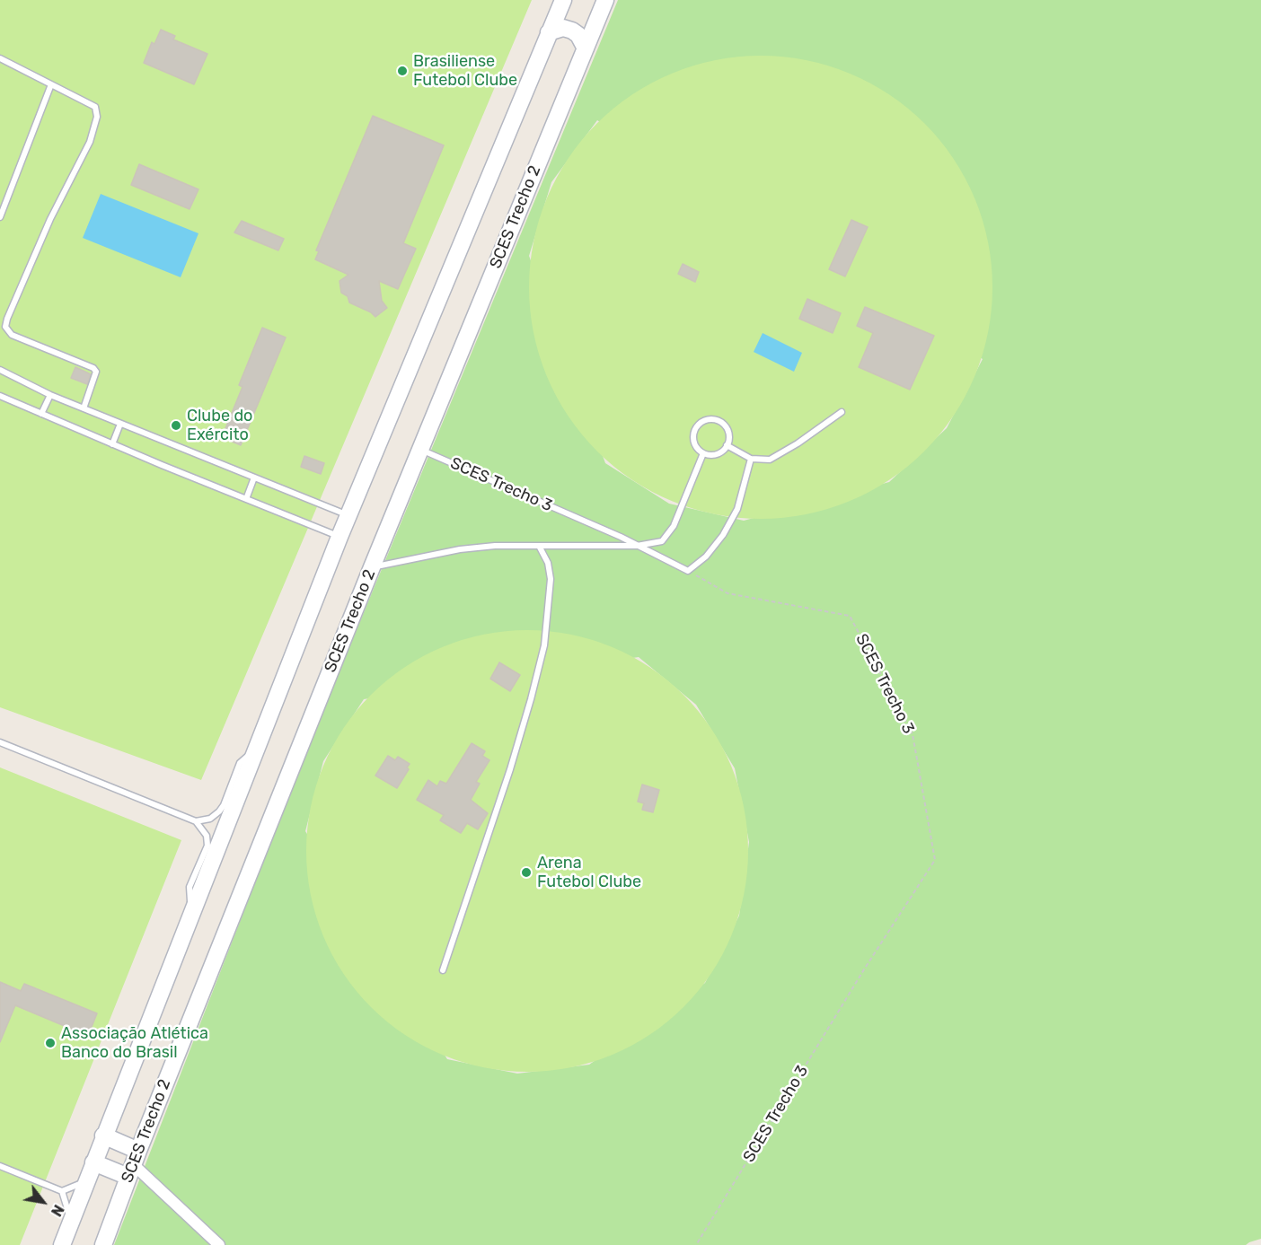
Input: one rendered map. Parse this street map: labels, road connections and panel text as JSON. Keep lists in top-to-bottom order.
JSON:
{
  "streets": {
    "main road": ["SCES Trecho 2"],
    "lane": ["SCES Trecho 3"]
  },
  "crossings": [
    ["SCES Trecho 2", "SCES Trecho 3"]
  ],
  "places": [
    "Brasiliense Futebol Clube",
    "Clube do Exército",
    "Arena Futebol Clube",
    "Associação Atlética Banco do Brasil"
  ],
  "north": "bottom right"
}
